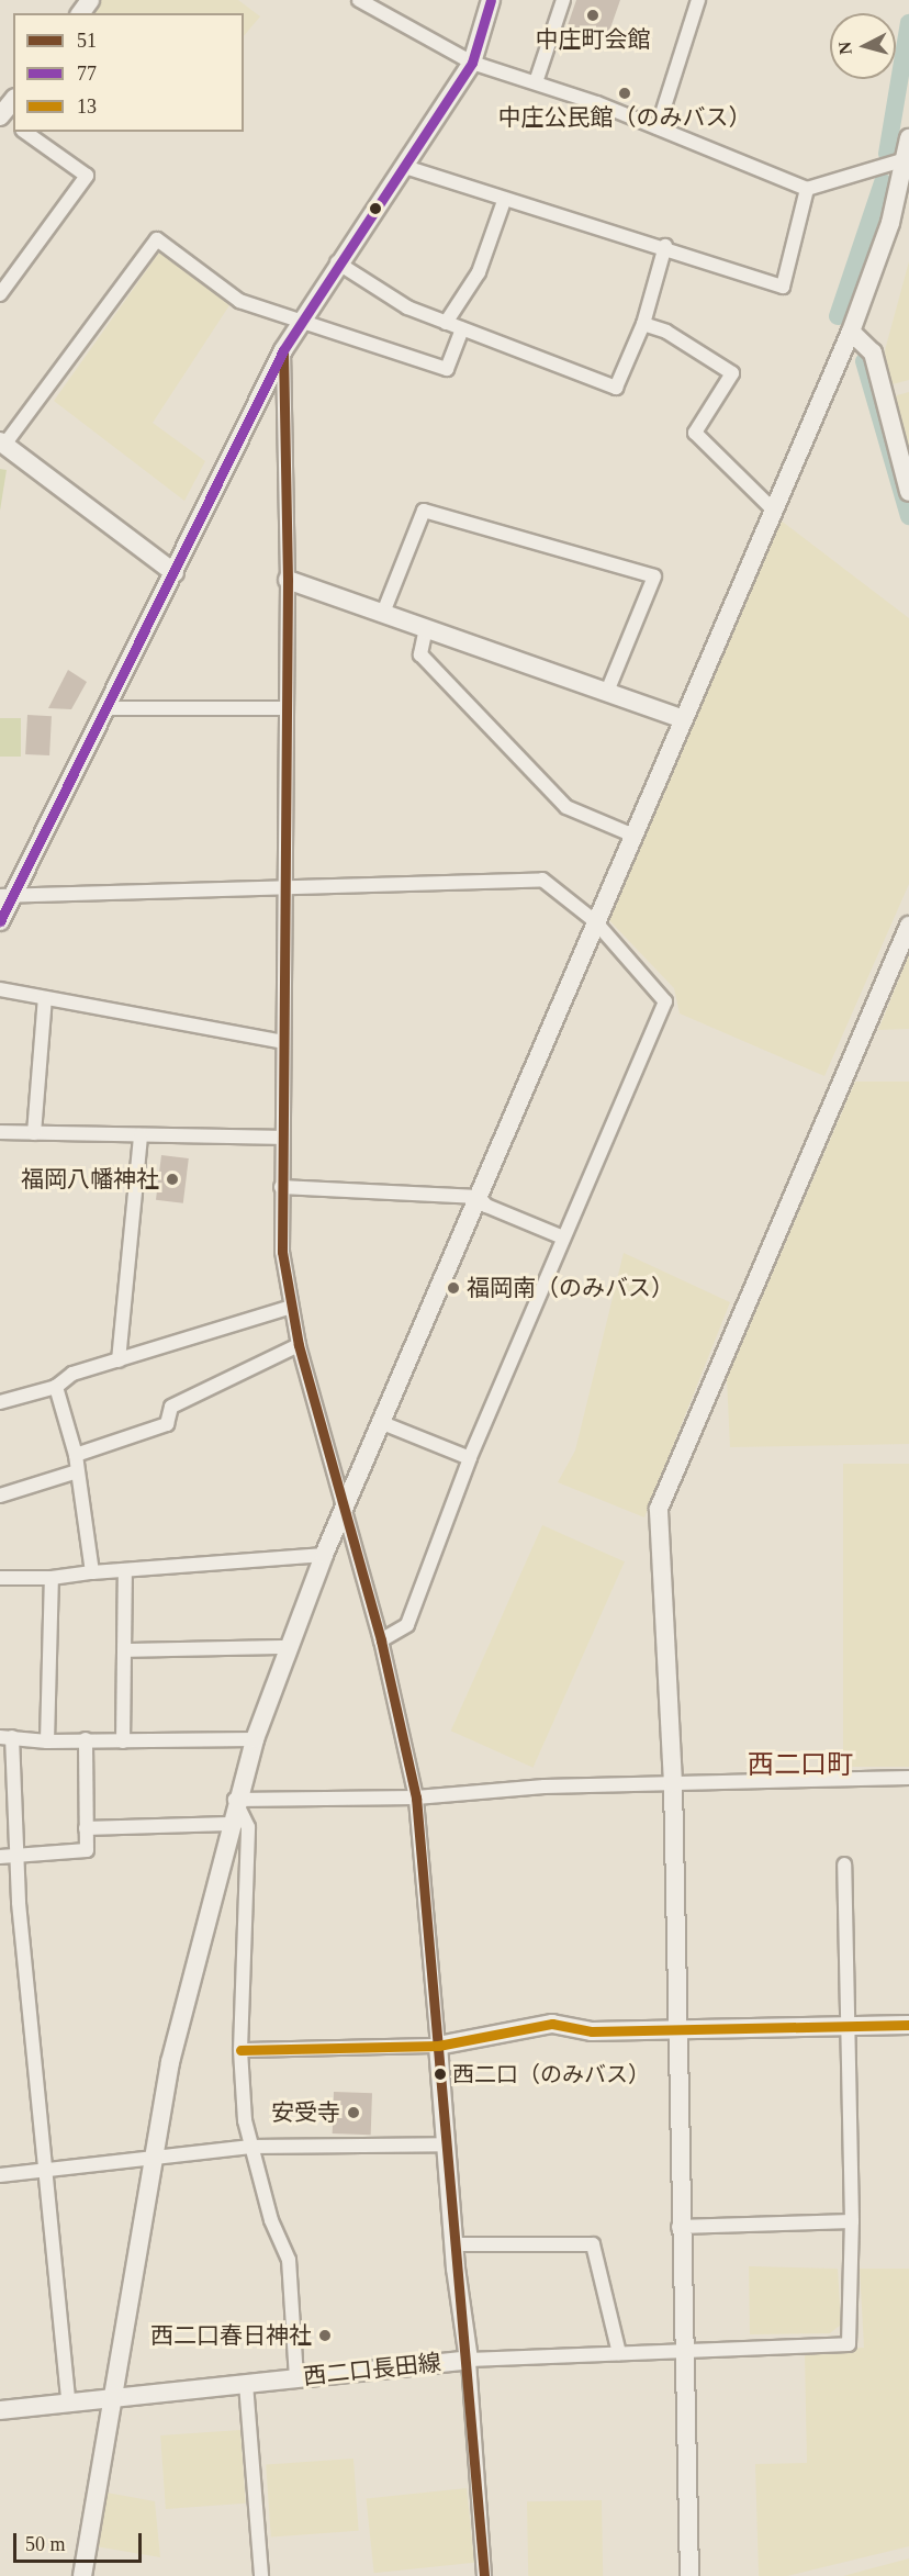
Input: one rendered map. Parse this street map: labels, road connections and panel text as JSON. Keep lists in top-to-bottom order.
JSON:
{
  "streets": {
    "street": ["西二口長田線"]
  },
  "districts": ["西二口町"],
  "places": [
    "中庄町会館",
    "中庄公民館（のみバス）",
    "福岡八幡神社",
    "福岡南（のみバス）",
    "西二口（のみバス）",
    "安受寺",
    "西二口春日神社"
  ],
  "lines": ["transit line 77", "transit line 51", "transit line 13"],
  "legend": ["51", "77", "13"],
  "scale_bar": "50 m",
  "north": "left"
}
